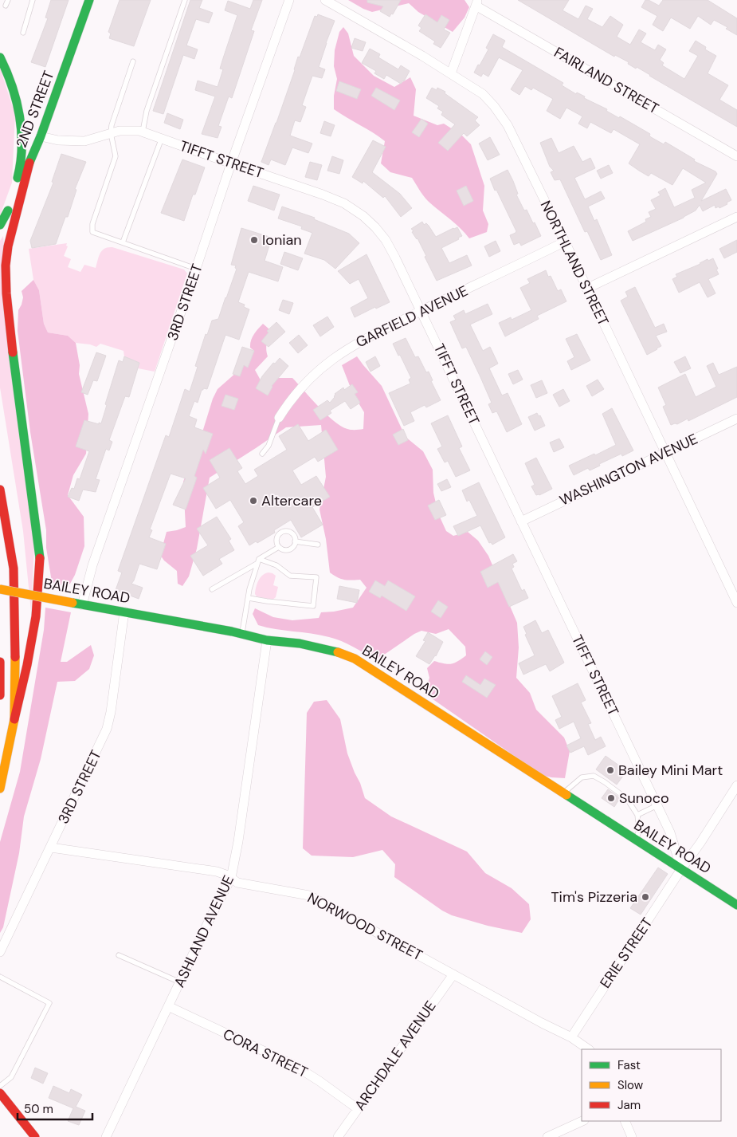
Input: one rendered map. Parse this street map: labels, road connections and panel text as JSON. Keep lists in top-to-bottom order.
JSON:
{
  "streets": {
    "main road": ["2ND STREET", "BAILEY ROAD"],
    "street": [
      "FAIRLAND STREET",
      "TIFFT STREET",
      "NORTHLAND STREET",
      "3RD STREET",
      "GARFIELD AVENUE",
      "WASHINGTON AVENUE",
      "NORWOOD STREET",
      "ASHLAND AVENUE",
      "ERIE STREET",
      "CORA STREET",
      "ARCHDALE AVENUE"
    ]
  },
  "crossings": [
    ["2ND STREET", "TIFFT STREET"],
    ["TIFFT STREET", "3RD STREET"],
    ["TIFFT STREET", "GARFIELD AVENUE"],
    ["TIFFT STREET", "WASHINGTON AVENUE"],
    ["TIFFT STREET", "BAILEY ROAD"],
    ["TIFFT STREET", "ERIE STREET"],
    ["NORTHLAND STREET", "GARFIELD AVENUE"],
    ["NORTHLAND STREET", "WASHINGTON AVENUE"],
    ["3RD STREET", "BAILEY ROAD"],
    ["3RD STREET", "NORWOOD STREET"],
    ["BAILEY ROAD", "ASHLAND AVENUE"],
    ["BAILEY ROAD", "ERIE STREET"],
    ["NORWOOD STREET", "ASHLAND AVENUE"],
    ["NORWOOD STREET", "ERIE STREET"],
    ["NORWOOD STREET", "ARCHDALE AVENUE"],
    ["ASHLAND AVENUE", "CORA STREET"],
    ["CORA STREET", "ARCHDALE AVENUE"]
  ],
  "places": [
    "Ionian",
    "Altercare",
    "Bailey Mini Mart",
    "Sunoco",
    "Tim's Pizzeria"
  ],
  "legend": ["Fast", "Slow", "Jam"],
  "scale_bar": "50 m"
}
